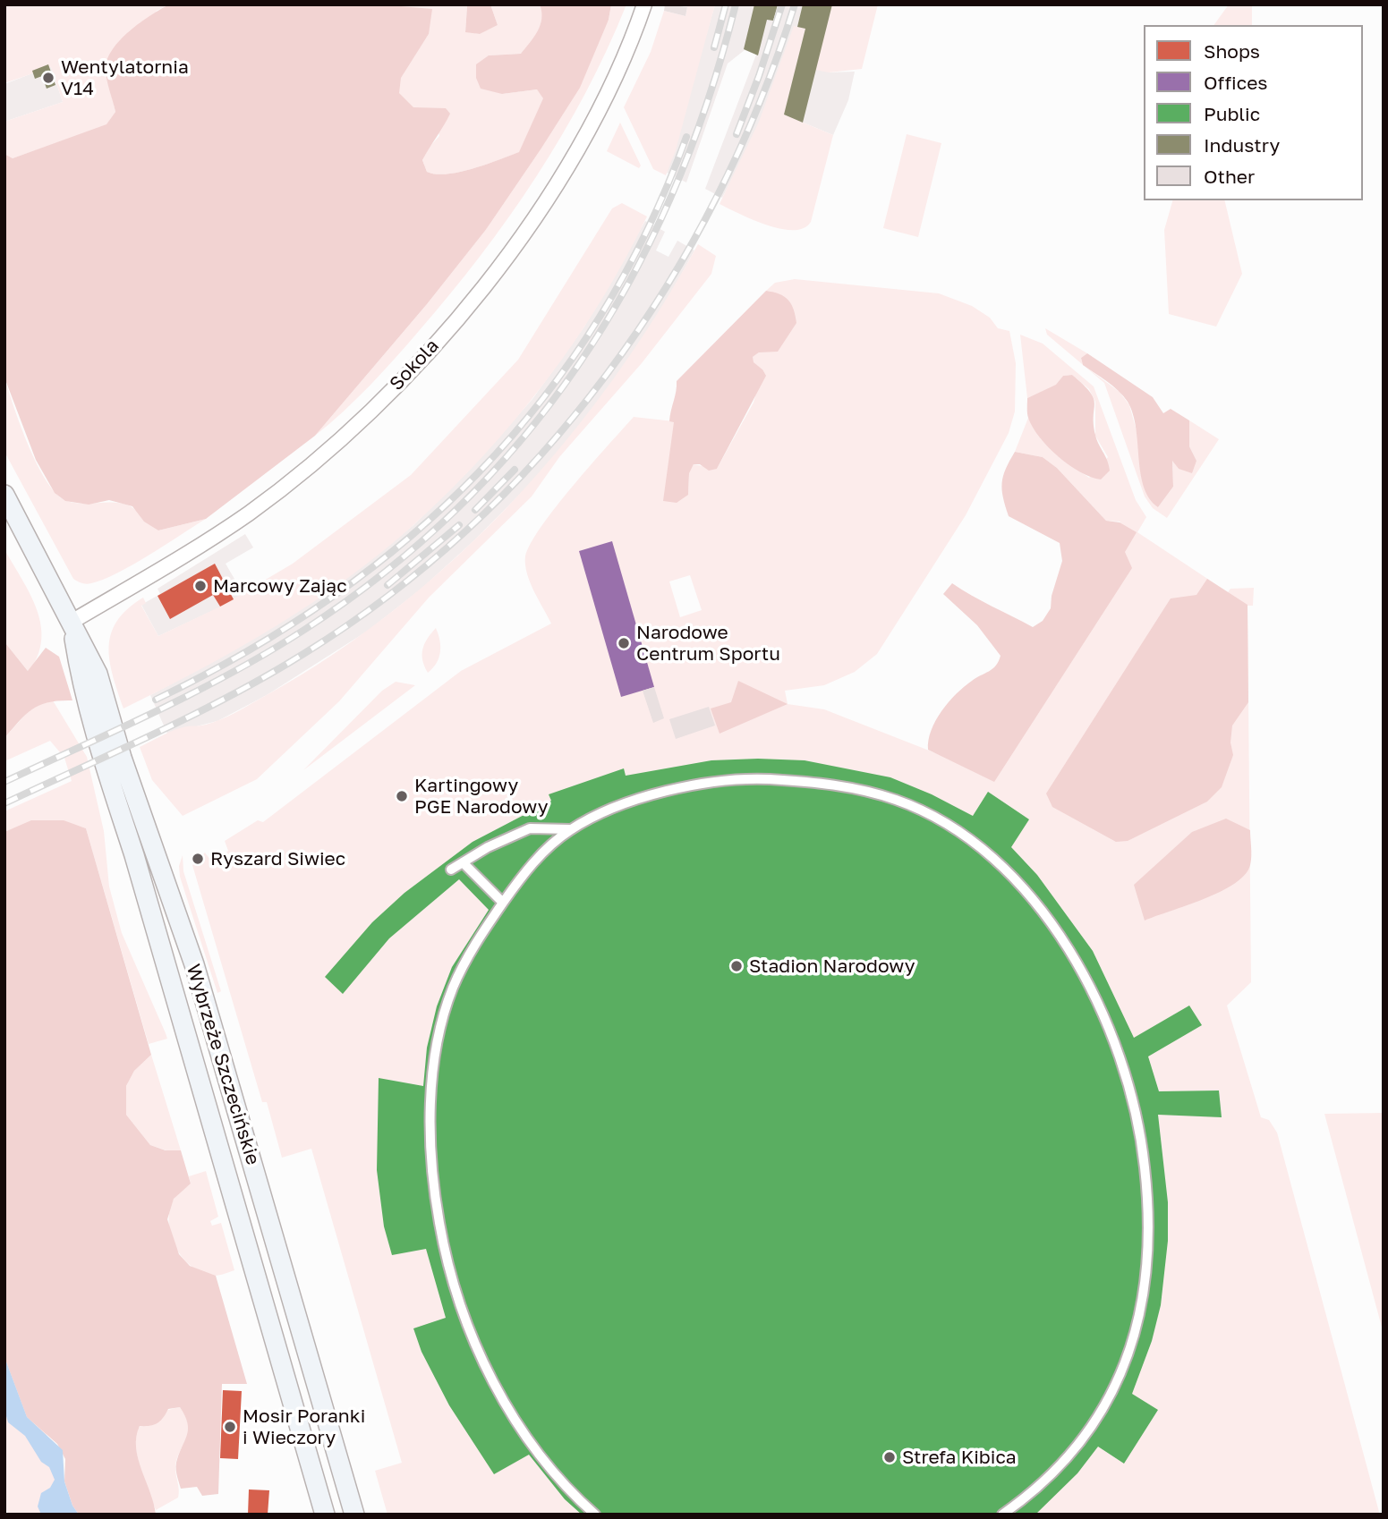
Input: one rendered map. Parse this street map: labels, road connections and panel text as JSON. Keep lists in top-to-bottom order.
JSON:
{
  "streets": {
    "main road": ["Wybrzeże Szczecińskie"],
    "street": ["Sokola"]
  },
  "crossings": [
    ["Sokola", "Wybrzeże Szczecińskie"]
  ],
  "places": [
    "Wentylatornia V14",
    "Marcowy Zając",
    "Narodowe Centrum Sportu",
    "Kartingowy PGE Narodowy",
    "Ryszard Siwiec",
    "Stadion Narodowy",
    "Mosir Poranki i Wieczory",
    "Strefa Kibica"
  ],
  "legend": [
    "Shops",
    "Offices",
    "Public",
    "Industry",
    "Other"
  ]
}
